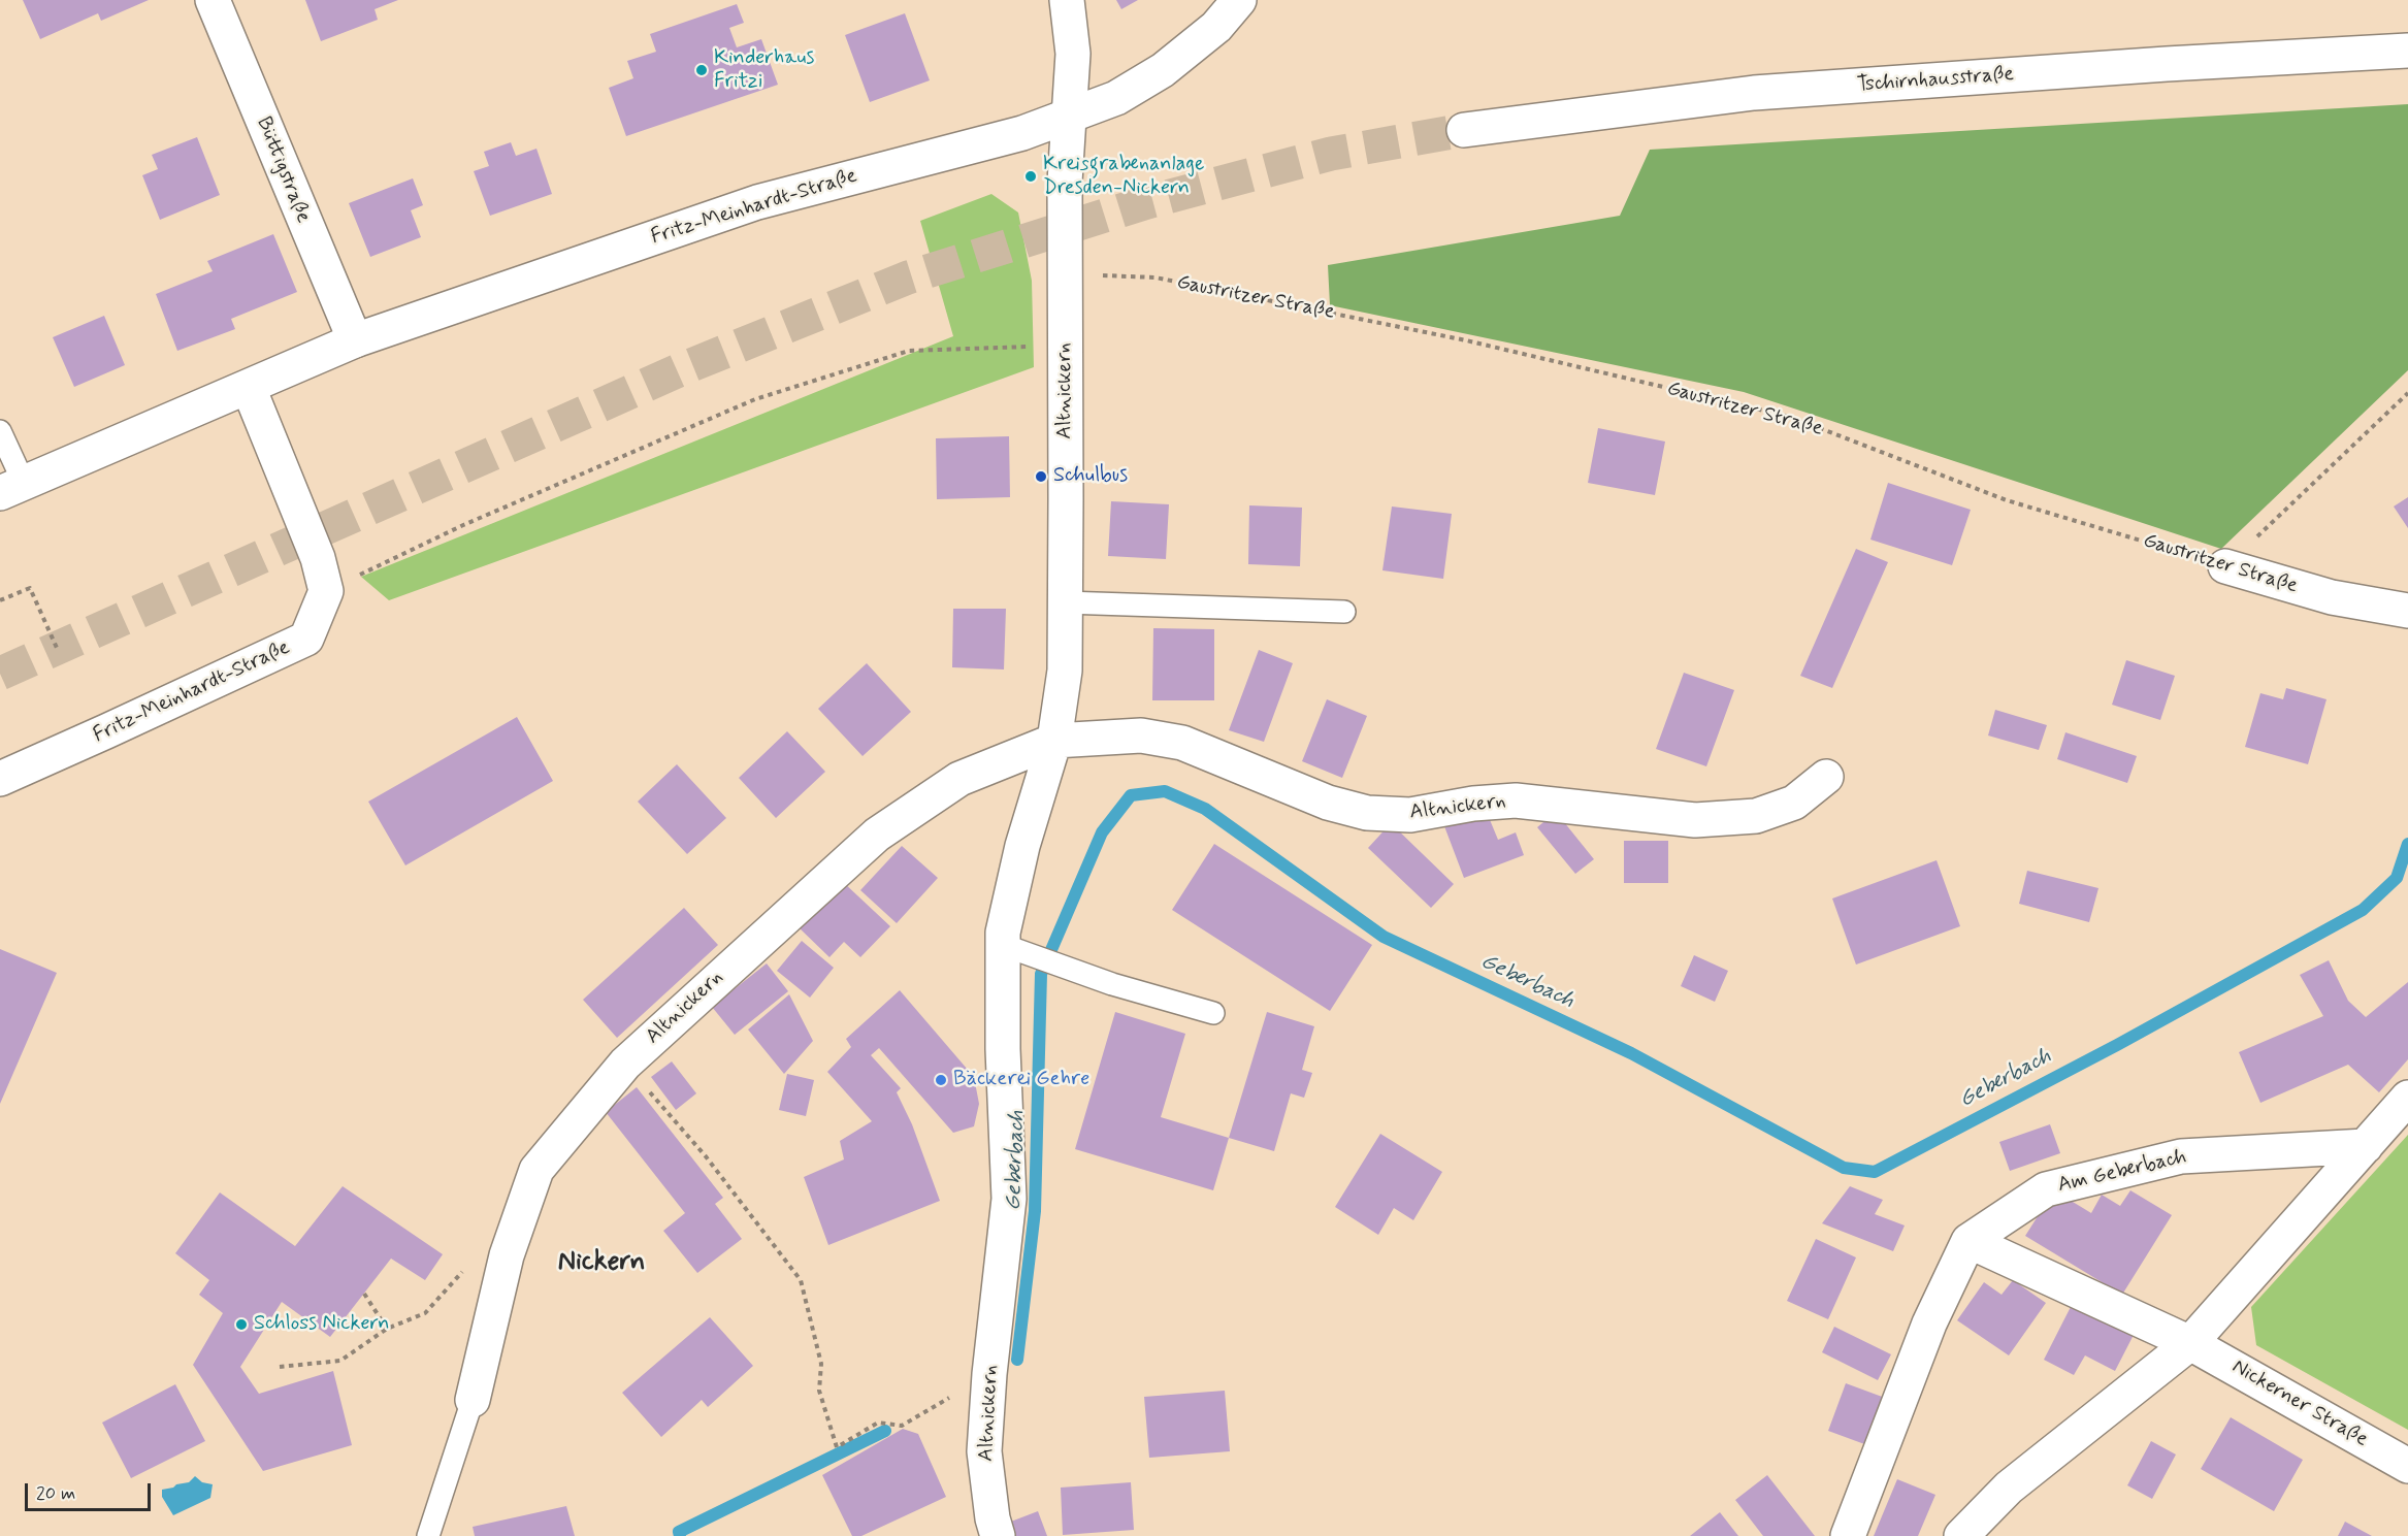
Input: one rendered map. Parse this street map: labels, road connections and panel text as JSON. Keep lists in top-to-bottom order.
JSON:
{
  "streets": {
    "street": [
      "Tschirnhausstraße",
      "Büttigstraße",
      "Fritz-Meinhardt-Straße",
      "Gaustritzer Straße",
      "Altnickern",
      "Am Geberbach",
      "Nickerner Straße"
    ]
  },
  "crossings": [
    ["Büttigstraße", "Fritz-Meinhardt-Straße"],
    ["Fritz-Meinhardt-Straße", "Altnickern"],
    ["Gaustritzer Straße", "Altnickern"]
  ],
  "districts": ["Nickern"],
  "water": ["Geberbach"],
  "places": [
    "Kinderhaus Fritzi",
    "Kreisgrabenanlage Dresden-Nickern",
    "Schulbus",
    "Bäckerei Gehre",
    "Schloss Nickern"
  ],
  "scale_bar": "20 m"
}
